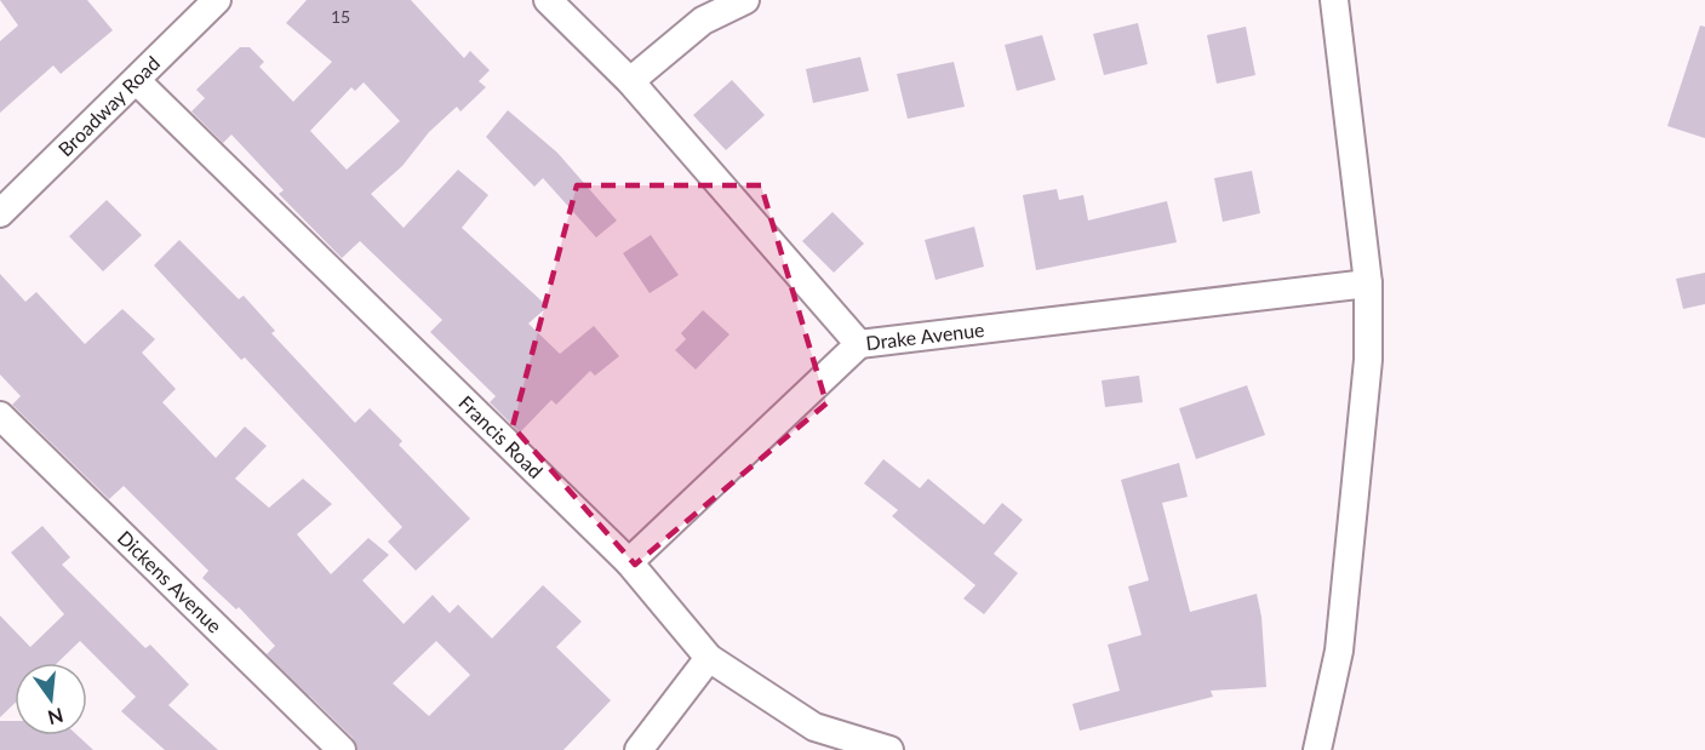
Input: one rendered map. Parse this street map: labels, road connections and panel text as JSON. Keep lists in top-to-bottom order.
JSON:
{
  "streets": {
    "street": [
      "Broadway Road",
      "Drake Avenue",
      "Francis Road",
      "Dickens Avenue"
    ]
  },
  "crossings": [
    ["Broadway Road", "Francis Road"]
  ],
  "house_numbers": ["15"],
  "north": "bottom"
}
